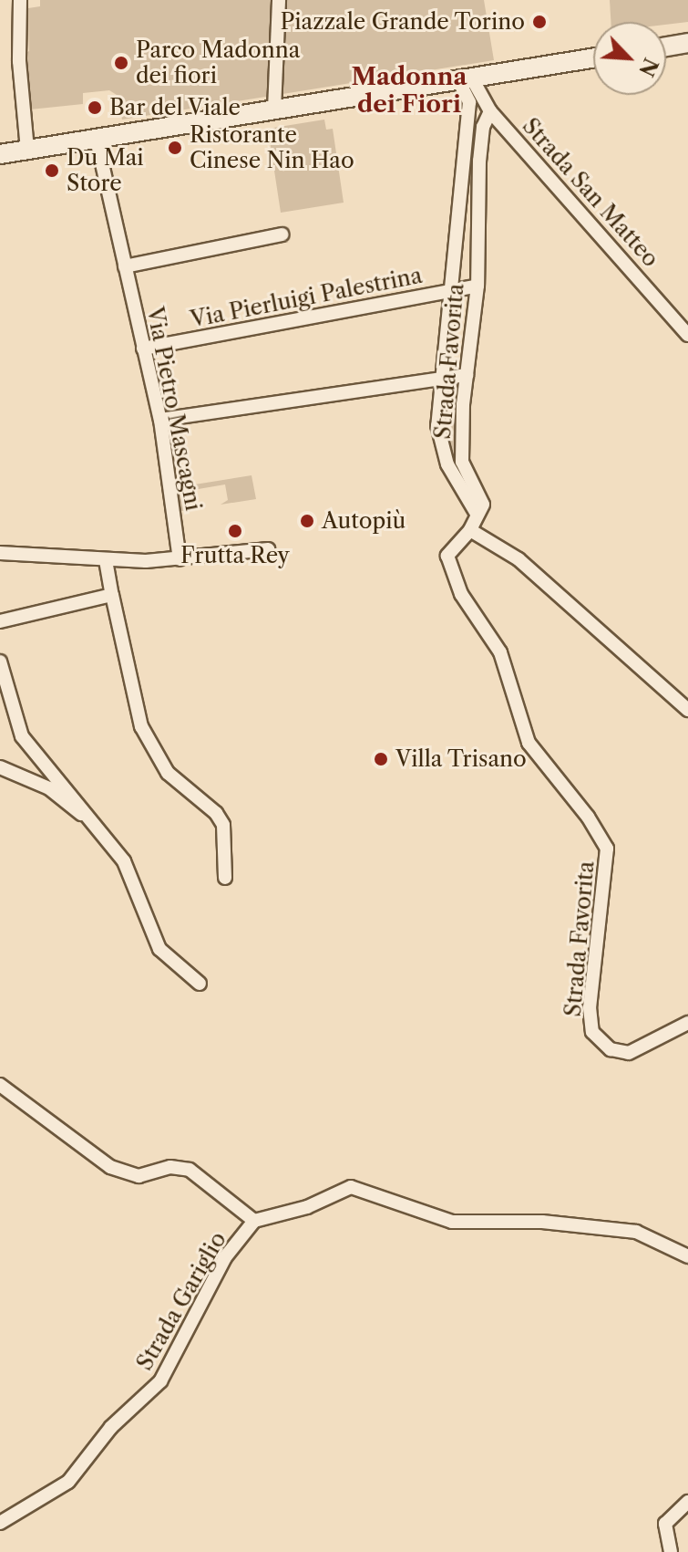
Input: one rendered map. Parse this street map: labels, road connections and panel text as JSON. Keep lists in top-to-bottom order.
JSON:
{
  "streets": {
    "street": [
      "Strada San Matteo",
      "Via Pierluigi Palestrina",
      "Strada Favorita",
      "Via Pietro Mascagni",
      "Strada Gariglio"
    ]
  },
  "crossings": [
    ["Strada San Matteo", "Strada Favorita"],
    ["Via Pierluigi Palestrina", "Strada Favorita"],
    ["Via Pierluigi Palestrina", "Via Pietro Mascagni"]
  ],
  "districts": ["Madonna dei Fiori"],
  "places": [
    "Piazzale Grande Torino",
    "Parco Madonna dei fiori",
    "Bar del Viale",
    "Ristorante Cinese Nin Hao",
    "Du Mai Store",
    "Autopiù",
    "Frutta Rey",
    "Villa Trisano"
  ],
  "north": "bottom right"
}
